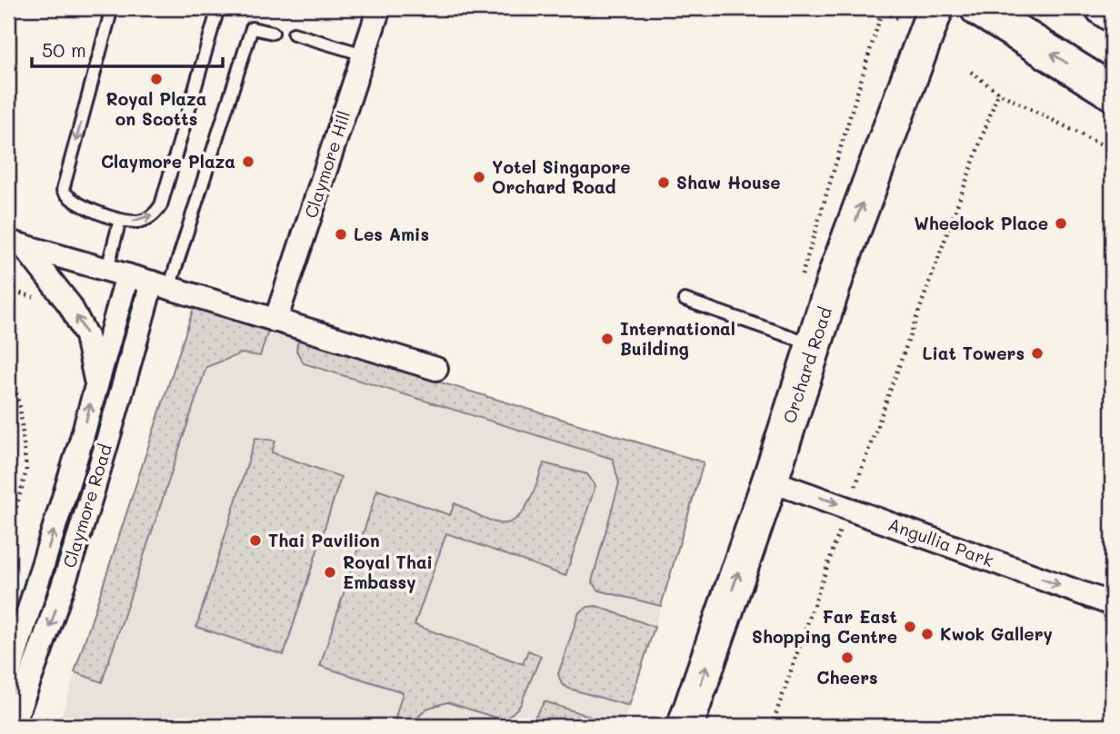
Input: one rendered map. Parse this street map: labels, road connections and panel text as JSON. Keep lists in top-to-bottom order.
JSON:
{
  "streets": {
    "main road": ["Orchard Road"],
    "street": ["Claymore Hill", "Claymore Road", "Angullia Park"]
  },
  "crossings": [
    ["Orchard Road", "Angullia Park"]
  ],
  "one_way": ["Orchard Road", "Angullia Park"],
  "places": [
    "Royal Plaza on Scotts",
    "Claymore Plaza",
    "Yotel Singapore Orchard Road",
    "Shaw House",
    "Wheelock Place",
    "Les Amis",
    "International Building",
    "Liat Towers",
    "Thai Pavilion",
    "Royal Thai Embassy",
    "Far East Shopping Centre",
    "Kwok Gallery",
    "Cheers"
  ],
  "scale_bar": "50 m"
}
